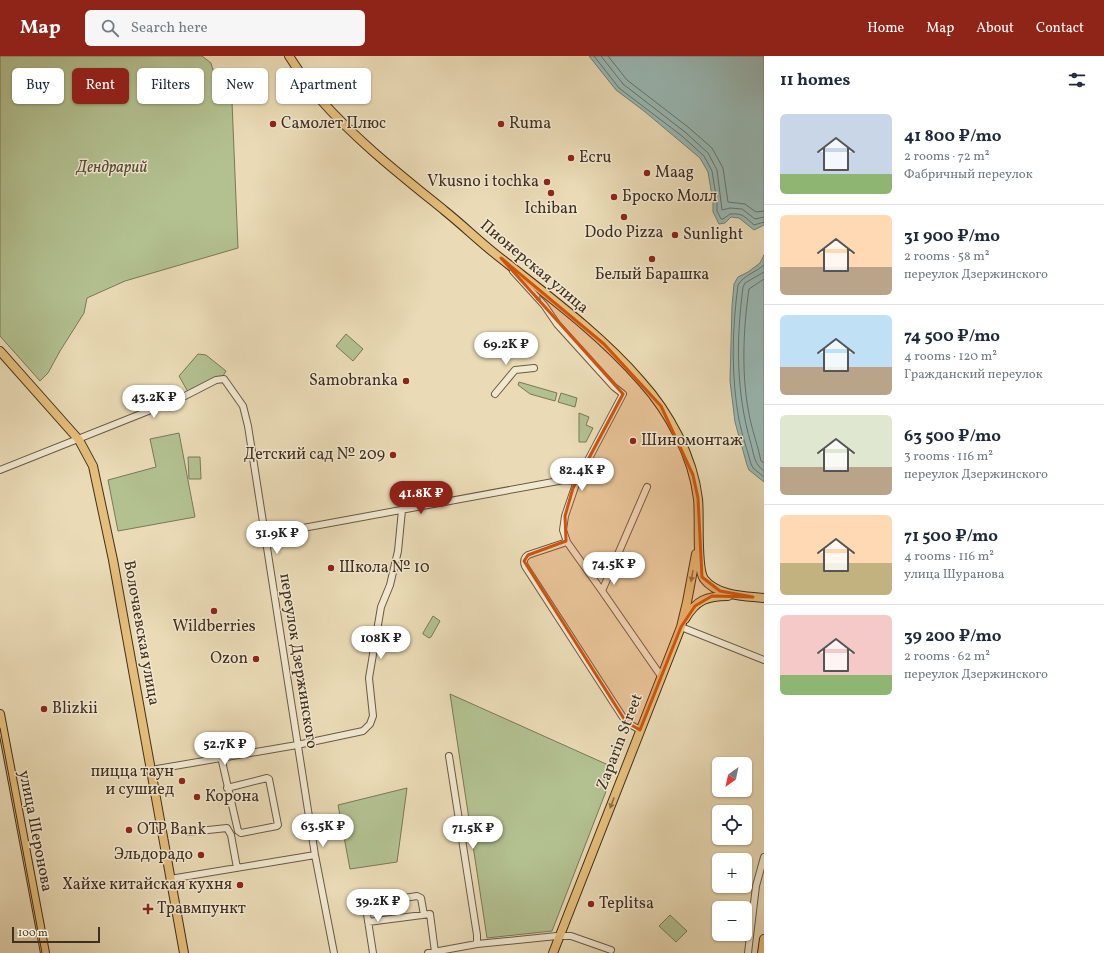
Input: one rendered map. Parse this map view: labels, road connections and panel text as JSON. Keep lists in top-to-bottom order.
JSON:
{
  "streets": {
    "main road": [
      "Пионерская улица",
      "Волочаевская улица",
      "Zaparin Street",
      "улица Шеронова"
    ],
    "street": ["переулок Дзержинского"]
  },
  "crossings": [
    ["Пионерская улица", "Zaparin Street"],
    ["Волочаевская улица", "переулок Дзержинского"]
  ],
  "one_way": ["Zaparin Street"],
  "parks": ["Дендрарий"],
  "places": {
    "other": [
      "Самолет Плюс",
      "Ruma",
      "Ecru",
      "Maag",
      "Vkusno i tochka",
      "Ichiban",
      "Броско Молл",
      "Dodo Pizza",
      "Sunlight",
      "Белый Барашка",
      "Samobranka",
      "Шиномонтаж",
      "Детский сад № 209",
      "Школа № 10",
      "Wildberries",
      "Ozon",
      "Blizkii",
      "пицца таун и сушиед",
      "Корона",
      "OTP Bank",
      "Эльдорадо",
      "Хайхе китайская кухня",
      "Teplitsa"
    ],
    "health": ["Травмпункт"]
  },
  "scale_bar": "100 m",
  "north": "bottom left",
  "page": {
    "header": "Map",
    "search": "Search here",
    "nav": [
      "Home",
      "Map",
      "About",
      "Contact"
    ],
    "heading": "11 homes",
    "chip": [
      "Buy",
      "Rent",
      "Filters",
      "New",
      "Apartment"
    ],
    "list": [
      {
        "name": "41 800 ₽/mo",
        "note": "2 rooms · 72 m² · Фабричный переулок"
      },
      {
        "name": "31 900 ₽/mo",
        "note": "2 rooms · 58 m² · переулок Дзержинского"
      },
      {
        "name": "74 500 ₽/mo",
        "note": "4 rooms · 120 m² · Гражданский переулок"
      },
      {
        "name": "63 500 ₽/mo",
        "note": "3 rooms · 116 m² · переулок Дзержинского"
      },
      {
        "name": "71 500 ₽/mo",
        "note": "4 rooms · 116 m² · улица Шуранова"
      },
      {
        "name": "39 200 ₽/mo",
        "note": "2 rooms · 62 m² · переулок Дзержинского"
      }
    ],
    "price": [
      "69.2K ₽",
      "43.2K ₽",
      "82.4K ₽",
      "41.8K ₽",
      "31.9K ₽",
      "74.5K ₽",
      "108K ₽",
      "52.7K ₽",
      "63.5K ₽",
      "71.5K ₽",
      "39.2K ₽"
    ],
    "map_buttons": ["+", "−"],
    "scale": "100 m"
  }
}
